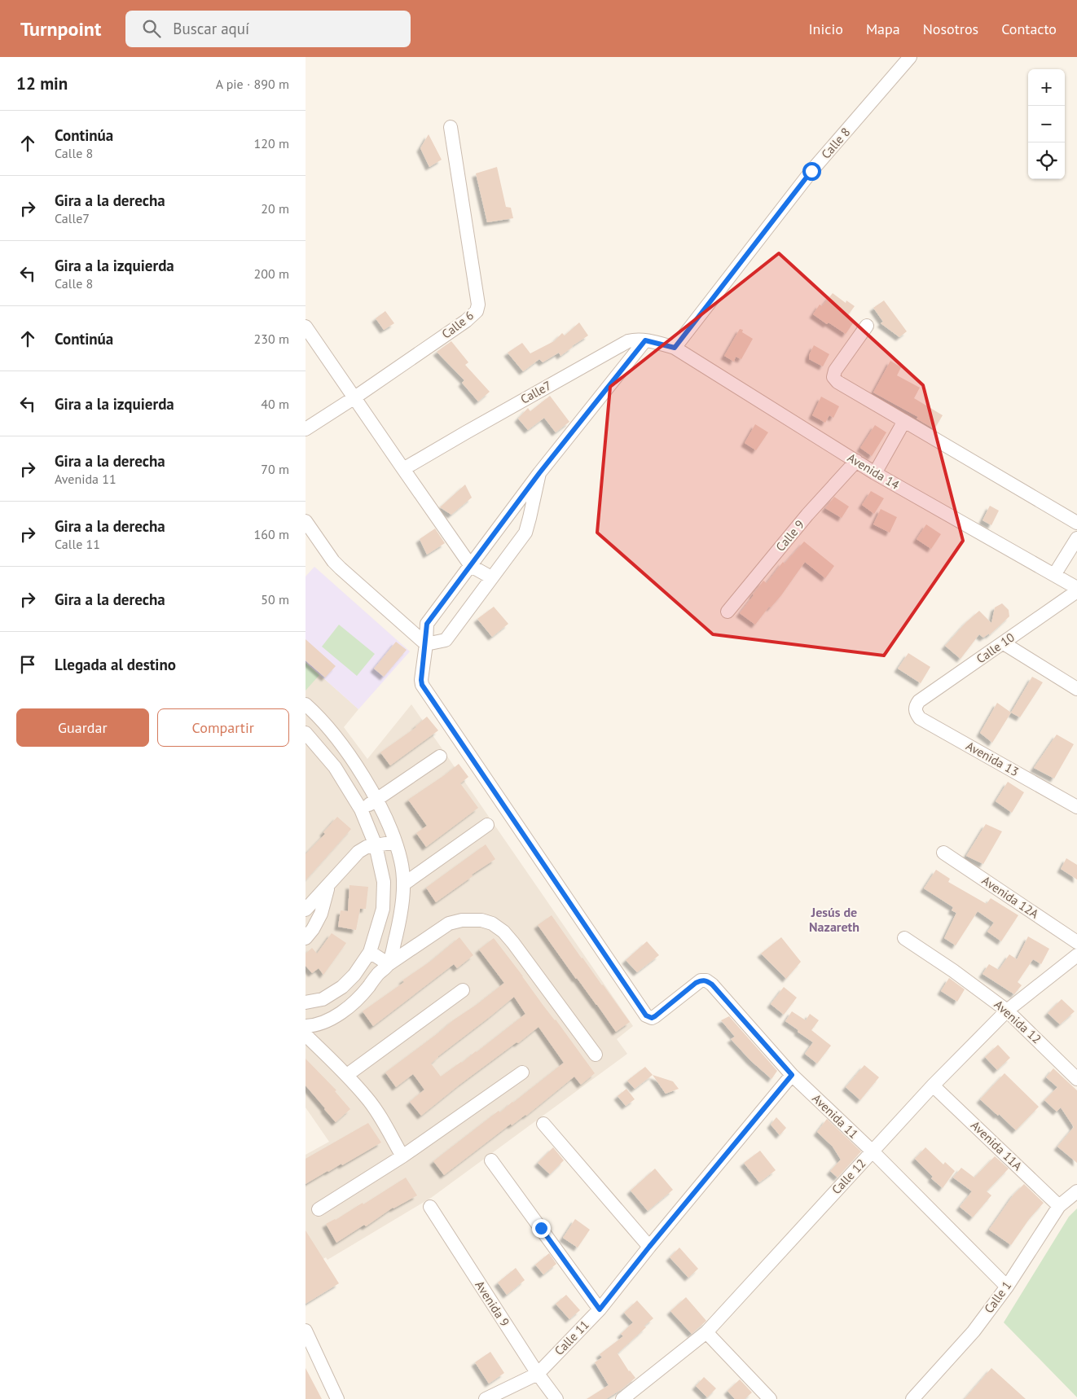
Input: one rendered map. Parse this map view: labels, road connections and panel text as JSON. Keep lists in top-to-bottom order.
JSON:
{
  "streets": {
    "street": [
      "Calle 8",
      "Calle 6",
      "Calle7",
      "Avenida 14",
      "Calle 9",
      "Calle 10",
      "Avenida 13",
      "Avenida 12A",
      "Avenida 12",
      "Avenida 11",
      "Avenida 11A",
      "Calle 12",
      "Calle 1",
      "Avenida 9",
      "Calle 11"
    ]
  },
  "crossings": [
    ["Calle 8", "Calle7"],
    ["Calle 8", "Avenida 14"],
    ["Calle7", "Avenida 14"],
    ["Avenida 14", "Calle 9"],
    ["Calle 10", "Avenida 13"],
    ["Avenida 12", "Calle 12"],
    ["Avenida 11", "Calle 12"],
    ["Avenida 11", "Calle 1"],
    ["Avenida 11", "Calle 11"],
    ["Avenida 11A", "Calle 12"],
    ["Avenida 11A", "Calle 1"],
    ["Avenida 9", "Calle 11"]
  ],
  "districts": ["Jesús de Nazareth"],
  "page": {
    "header": "Turnpoint",
    "search": "Buscar aquí",
    "nav": [
      "Inicio",
      "Mapa",
      "Nosotros",
      "Contacto"
    ],
    "heading": ["12 min", "A pie · 890 m"],
    "map_buttons": ["+", "−"],
    "list": [
      ["Continúa", "Calle 8", "120 m"],
      ["Gira a la derecha", "Calle7", "20 m"],
      ["Gira a la izquierda", "Calle 8", "200 m"],
      ["Continúa", "230 m"],
      ["Gira a la izquierda", "40 m"],
      ["Gira a la derecha", "Avenida 11", "70 m"],
      ["Gira a la derecha", "Calle 11", "160 m"],
      ["Gira a la derecha", "50 m"],
      "Llegada al destino"
    ],
    "buttons": ["Guardar", "Compartir"]
  }
}
